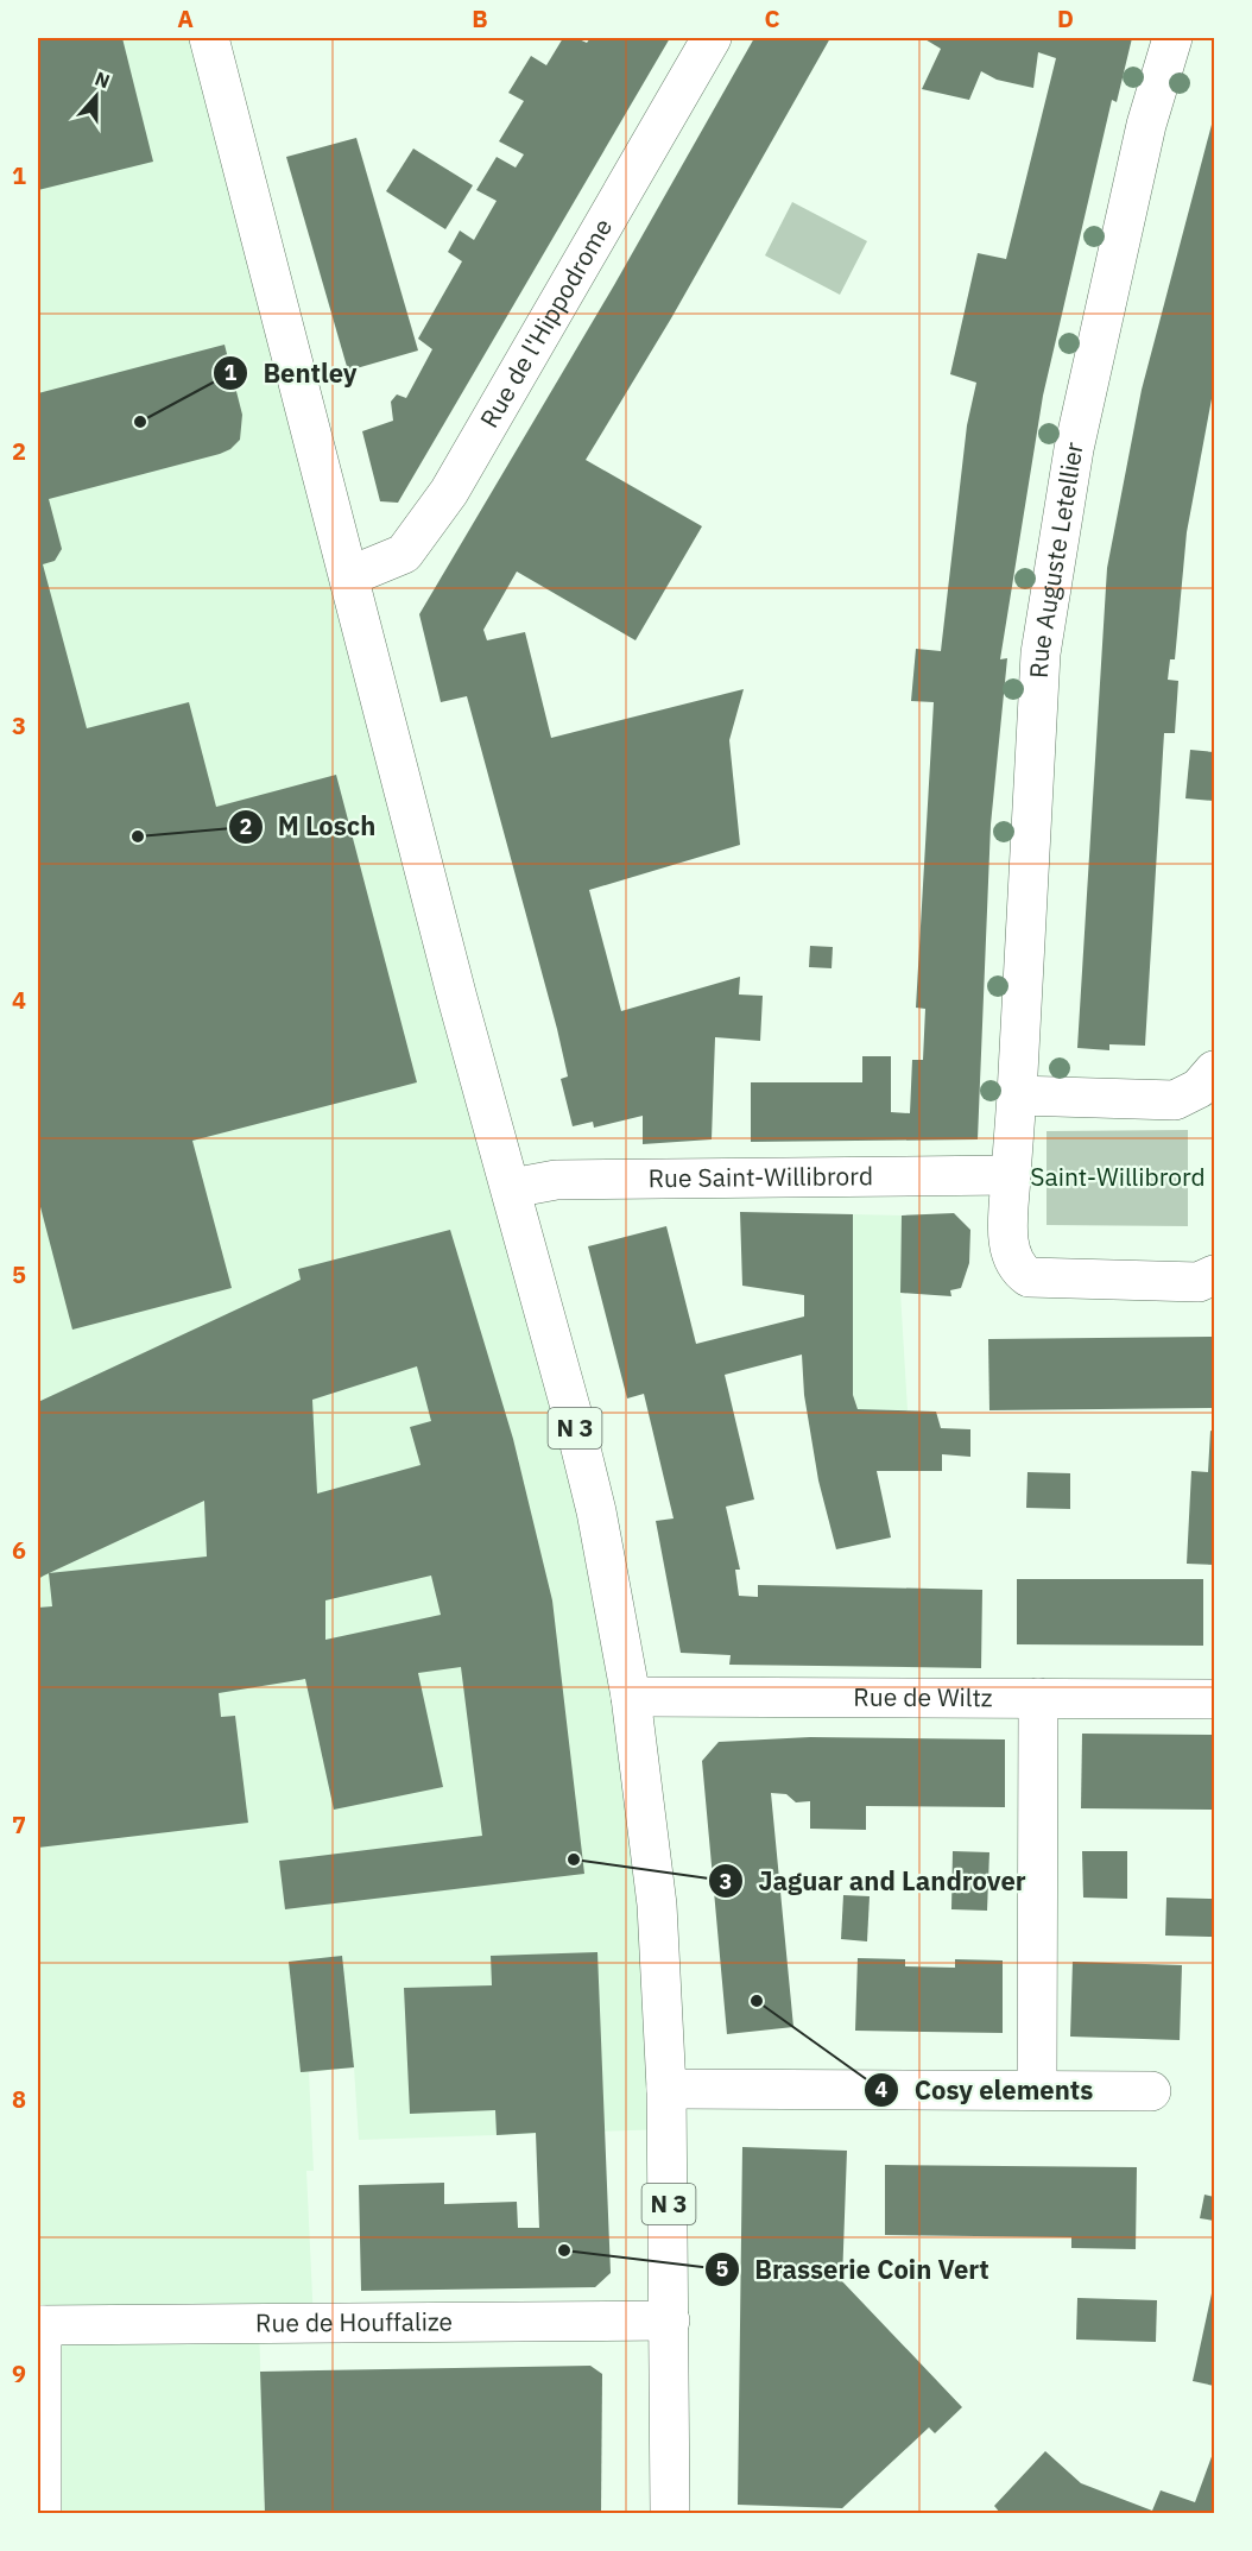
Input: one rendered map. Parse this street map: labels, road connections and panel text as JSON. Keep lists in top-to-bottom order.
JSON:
{
  "streets": {
    "street": [
      "Rue de l'Hippodrome",
      "Rue Auguste Letellier",
      "Rue Saint-Willibrord",
      "N 3",
      "Rue de Wiltz",
      "Rue de Houffalize"
    ]
  },
  "crossings": [
    ["Rue de l'Hippodrome", "N 3"],
    ["Rue Saint-Willibrord", "N 3"],
    ["N 3", "Rue de Wiltz"],
    ["N 3", "Rue de Houffalize"]
  ],
  "parks": ["Saint-Willibrord"],
  "places": [
    "Bentley",
    "M Losch",
    "Jaguar and Landrover",
    "Cosy elements",
    "Brasserie Coin Vert"
  ],
  "north": "top",
  "grid": {
    "columns": [
      "A",
      "B",
      "C",
      "D"
    ],
    "rows": [
      "1",
      "2",
      "3",
      "4",
      "5",
      "6",
      "7",
      "8",
      "9"
    ]
  }
}
